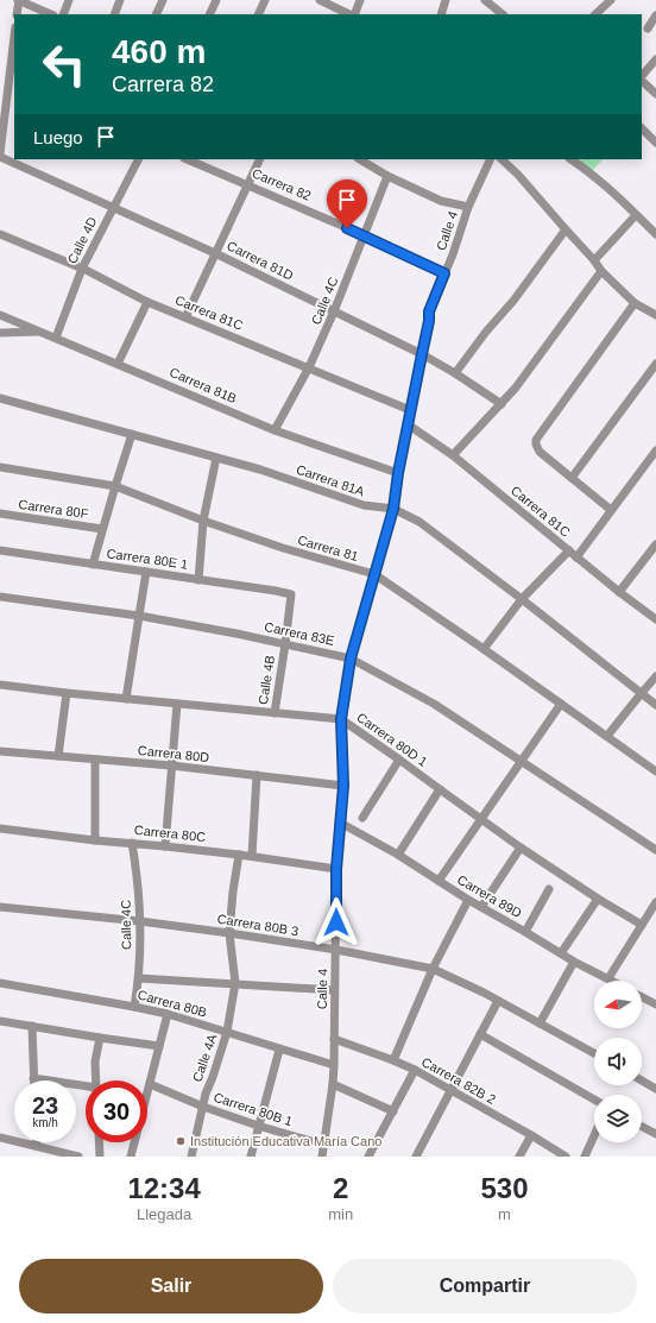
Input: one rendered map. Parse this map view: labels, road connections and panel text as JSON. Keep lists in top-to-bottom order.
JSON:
{
  "streets": {
    "street": [
      "Carrera 82",
      "Calle 4",
      "Calle 4D",
      "Carrera 81D",
      "Calle 4C",
      "Carrera 81C",
      "Carrera 81B",
      "Carrera 81A",
      "Carrera 80F",
      "Carrera 81",
      "Carrera 80E 1",
      "Carrera 83E",
      "Calle 4B",
      "Carrera 80D 1",
      "Carrera 80D",
      "Carrera 80C",
      "Carrera 89D",
      "Carrera 80B 3",
      "Carrera 80B",
      "Calle 4A",
      "Carrera 82B 2",
      "Carrera 80B 1"
    ]
  },
  "crossings": [
    ["Carrera 82", "Calle 4"],
    ["Carrera 82", "Calle 4C"],
    ["Calle 4", "Carrera 81D"],
    ["Calle 4", "Carrera 81C"],
    ["Calle 4", "Carrera 81B"],
    ["Calle 4", "Carrera 81A"],
    ["Calle 4", "Carrera 81"],
    ["Calle 4", "Carrera 83E"],
    ["Calle 4", "Carrera 80D 1"],
    ["Calle 4", "Carrera 80D"],
    ["Calle 4", "Carrera 80C"],
    ["Calle 4", "Carrera 89D"],
    ["Calle 4", "Carrera 80B 3"],
    ["Calle 4", "Carrera 80B"],
    ["Calle 4", "Carrera 82B 2"],
    ["Calle 4", "Carrera 80B 1"],
    ["Calle 4D", "Carrera 81D"],
    ["Calle 4D", "Carrera 81C"],
    ["Calle 4D", "Carrera 81B"],
    ["Carrera 81D", "Calle 4C"],
    ["Calle 4C", "Carrera 81C"],
    ["Calle 4C", "Carrera 81B"],
    ["Calle 4C", "Carrera 80C"],
    ["Calle 4C", "Carrera 80B 3"],
    ["Calle 4C", "Carrera 80B"],
    ["Carrera 80E 1", "Calle 4B"],
    ["Carrera 83E", "Calle 4B"],
    ["Calle 4B", "Carrera 80D 1"],
    ["Carrera 80C", "Calle 4A"],
    ["Carrera 80B 3", "Calle 4A"],
    ["Carrera 80B", "Calle 4A"],
    ["Calle 4A", "Carrera 80B 1"]
  ],
  "places": ["Institución Educativa María Cano"],
  "north": "left",
  "page": {
    "turn": ["460 m", "Carrera 82"],
    "then": "Luego",
    "speed": "23 km/h",
    "limit": "30",
    "eta": [
      "12:34",
      "Llegada",
      "2",
      "min",
      "530",
      "m"
    ],
    "buttons": ["Salir", "Compartir"]
  }
}
